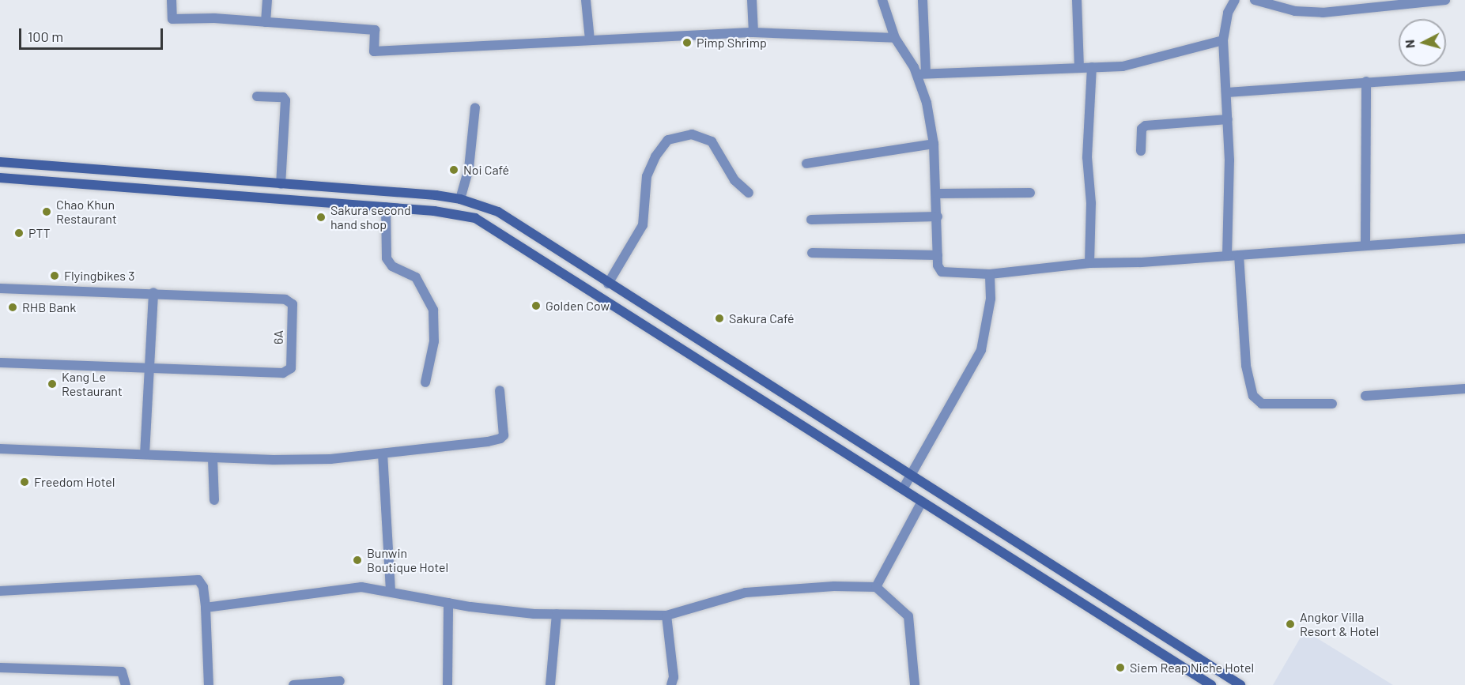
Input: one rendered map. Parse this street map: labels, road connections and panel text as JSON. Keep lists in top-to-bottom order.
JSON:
{
  "streets": {
    "street": ["6A"]
  },
  "places": [
    "Pimp Shrimp",
    "Noi Café",
    "Chao Khun Restaurant",
    "Sakura second hand shop",
    "PTT",
    "Flyingbikes 3",
    "Golden Cow",
    "RHB Bank",
    "Sakura Café",
    "Kang Le Restaurant",
    "Freedom Hotel",
    "Bunwin Boutique Hotel",
    "Angkor Villa Resort & Hotel",
    "Siem Reap Niche Hotel"
  ],
  "scale_bar": "100 m",
  "north": "left"
}
